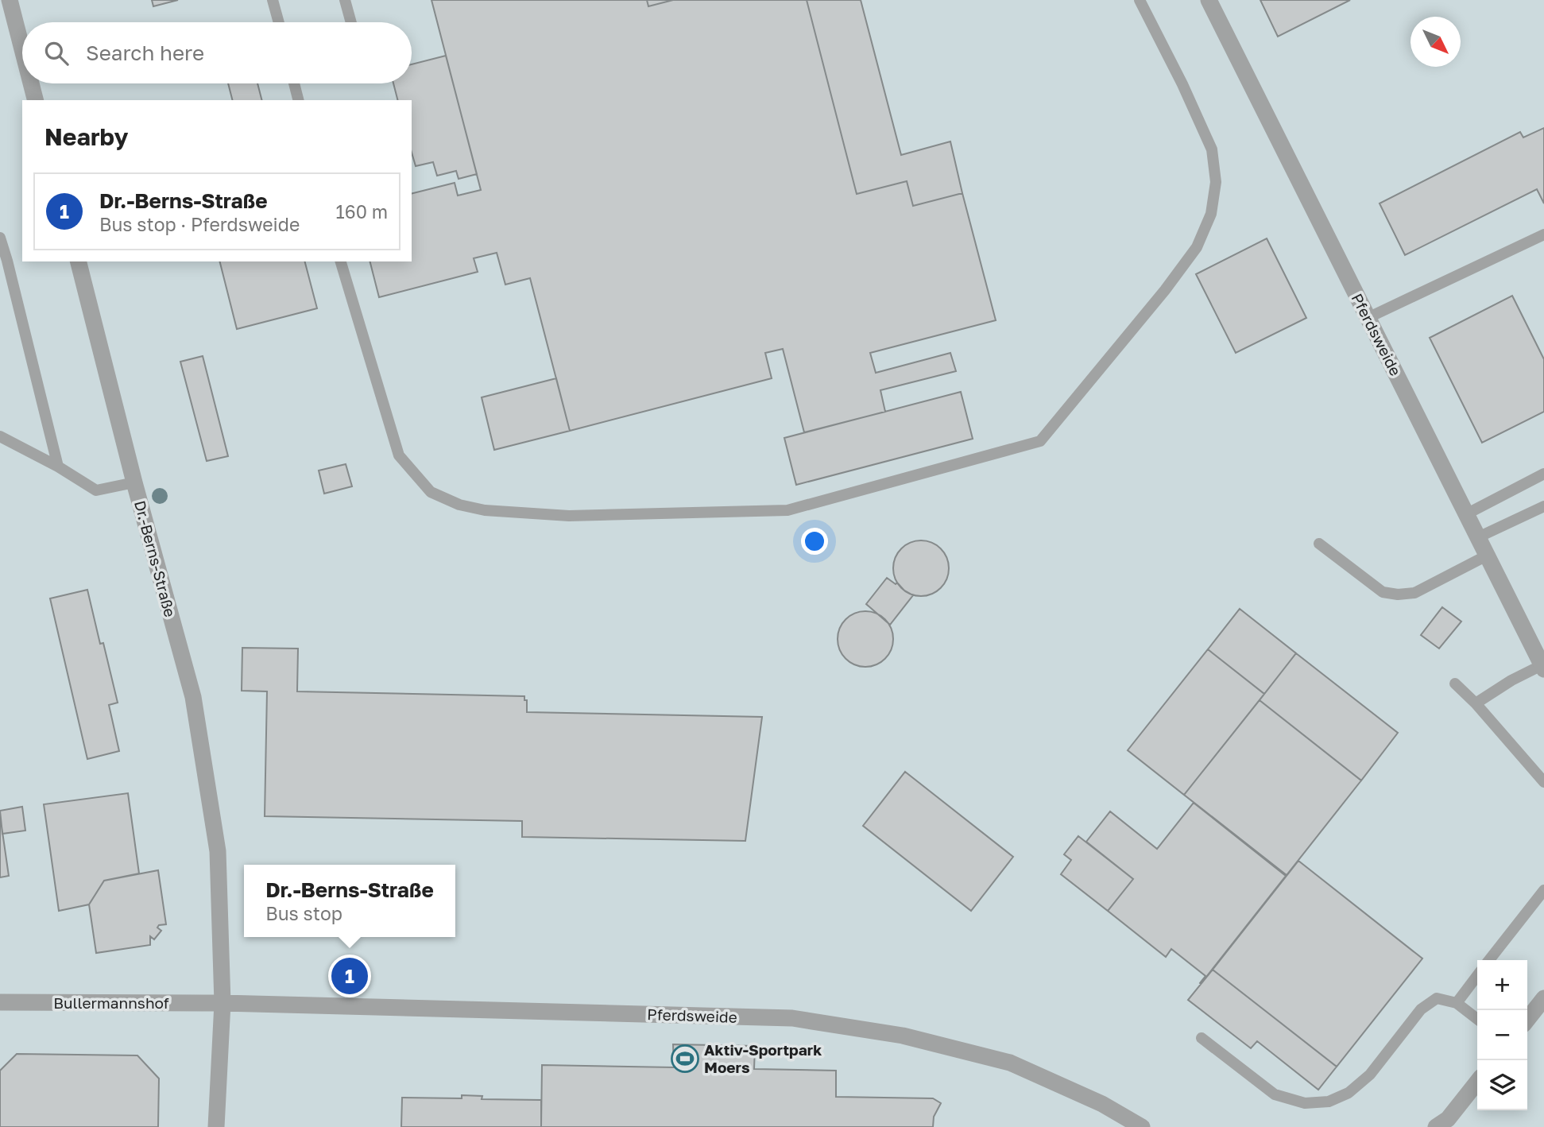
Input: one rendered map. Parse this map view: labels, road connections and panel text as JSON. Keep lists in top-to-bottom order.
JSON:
{
  "streets": {
    "street": ["Pferdsweide", "Dr.-Berns-Straße", "Bullermannshof"]
  },
  "crossings": [
    ["Pferdsweide", "Dr.-Berns-Straße"],
    ["Pferdsweide", "Bullermannshof"],
    ["Dr.-Berns-Straße", "Bullermannshof"]
  ],
  "places": {
    "sports": ["Aktiv-Sportpark Moers"]
  },
  "north": "bottom right",
  "page": {
    "search": "Search here",
    "heading": "Nearby",
    "list": [
      {
        "mark": "1",
        "name": "Dr.-Berns-Straße",
        "note": "Bus stop · Pferdsweide",
        "value": "160 m"
      }
    ],
    "popup": ["Dr.-Berns-Straße", "Bus stop"],
    "pins": "1",
    "map_buttons": ["+", "−"]
  }
}
